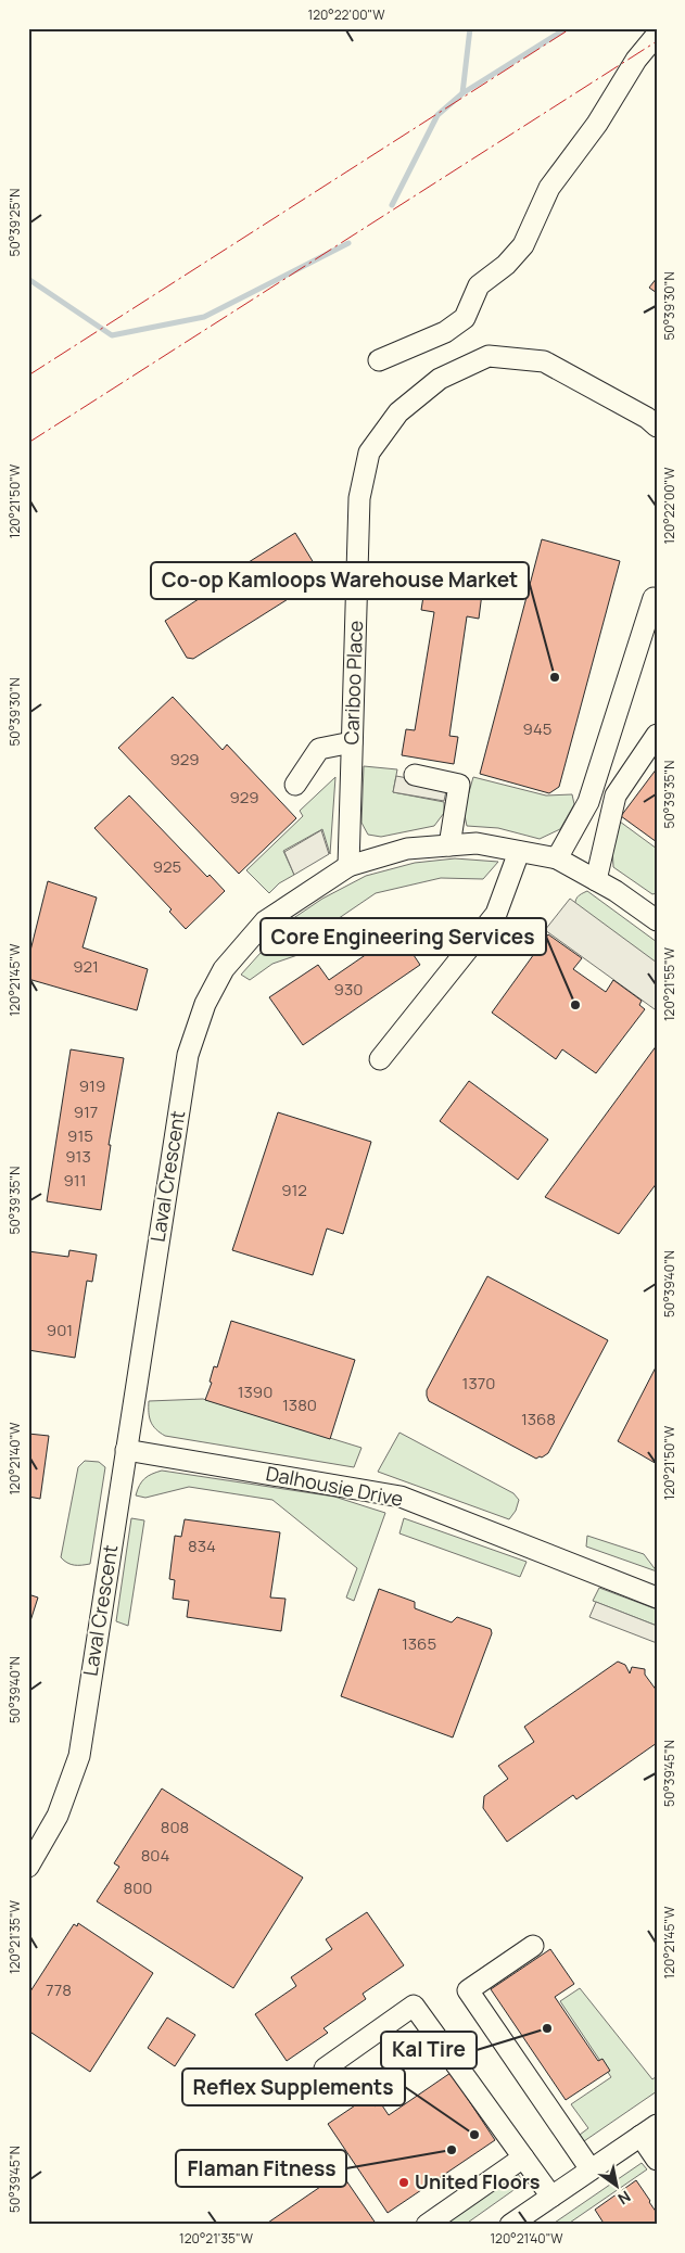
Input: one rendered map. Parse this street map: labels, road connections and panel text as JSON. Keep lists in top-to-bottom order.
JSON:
{
  "streets": {
    "street": ["Cariboo Place", "Laval Crescent", "Dalhousie Drive"]
  },
  "crossings": [
    ["Cariboo Place", "Laval Crescent"],
    ["Laval Crescent", "Dalhousie Drive"]
  ],
  "places": [
    "Co-op Kamloops Warehouse Market",
    "Core Engineering Services",
    "Kal Tire",
    "Reflex Supplements",
    "Flaman Fitness",
    "United Floors"
  ],
  "house_numbers": [
    "945",
    "929",
    "929",
    "925",
    "921",
    "930",
    "919",
    "917",
    "915",
    "913",
    "911",
    "912",
    "901",
    "1370",
    "1390",
    "1380",
    "1368",
    "834",
    "1365",
    "808",
    "804",
    "800",
    "778"
  ],
  "north": "bottom right",
  "coordinates": [
    "120°22'00\"W",
    "50°39'25\"N",
    "50°39'30\"N",
    "120°21'50\"W",
    "50°39'35\"N",
    "120°21'45\"W",
    "120°21'55\"W",
    "50°39'40\"N",
    "120°21'40\"W",
    "50°39'45\"N",
    "120°21'35\"W"
  ]
}
